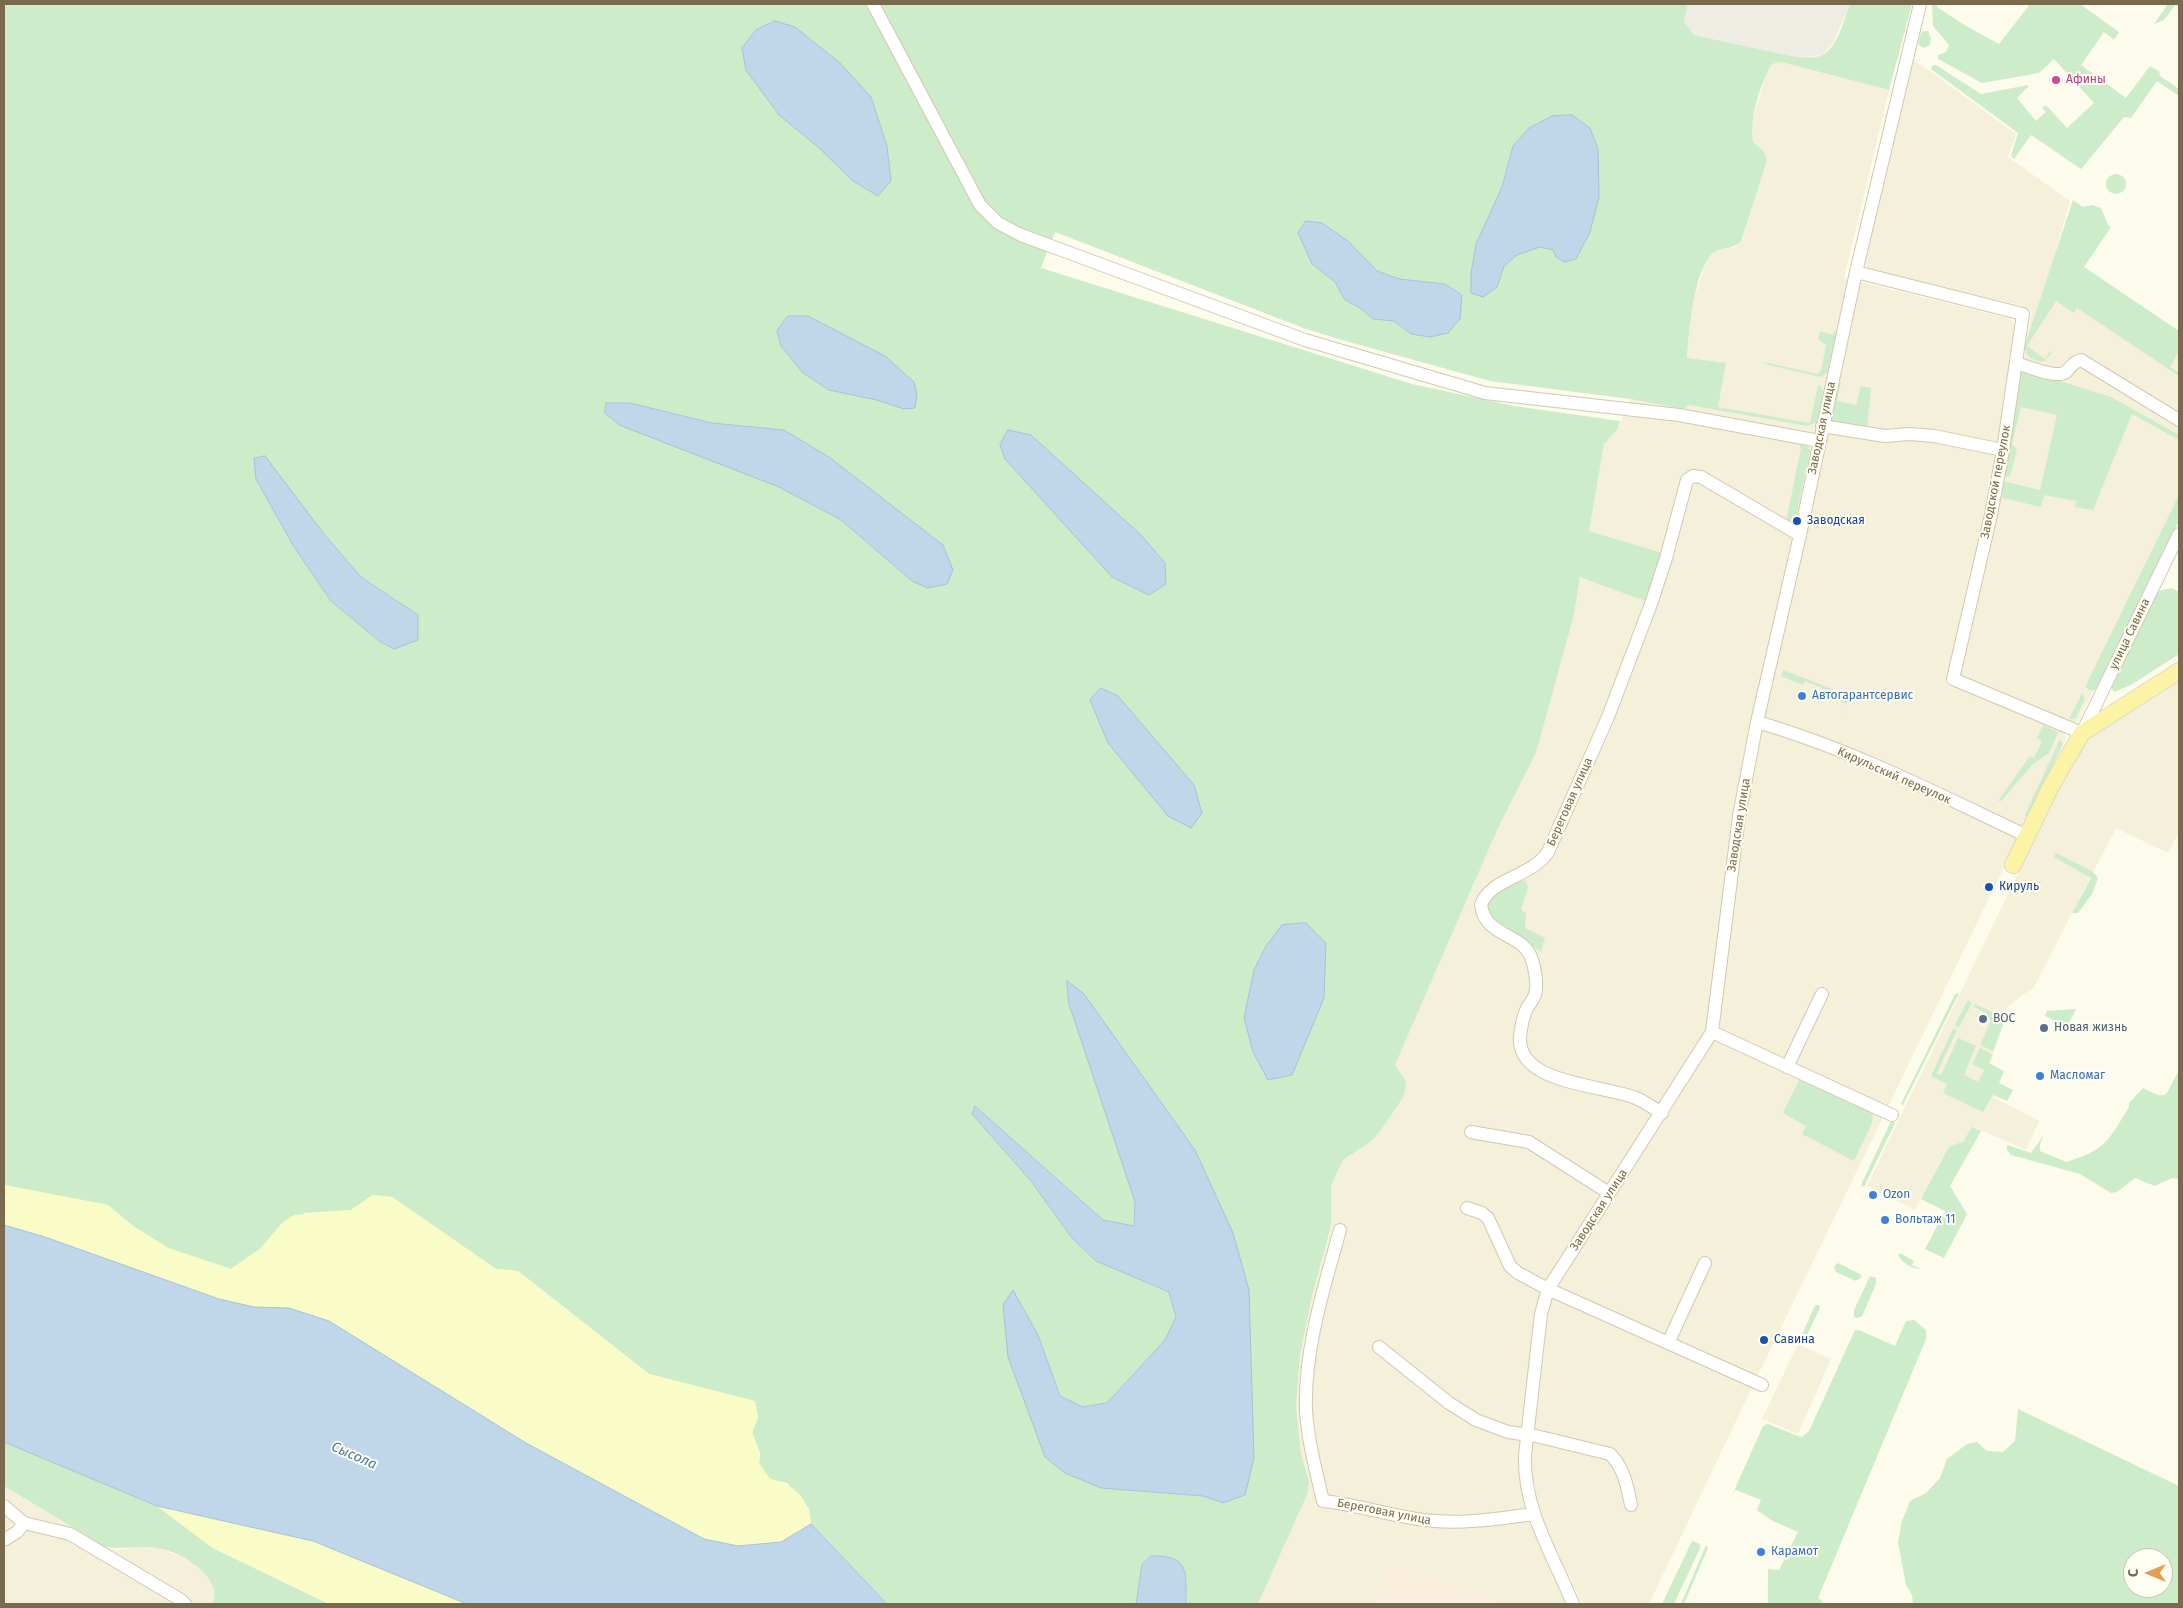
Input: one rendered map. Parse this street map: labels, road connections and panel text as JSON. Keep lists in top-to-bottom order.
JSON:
{
  "streets": {
    "main road": ["улица Савина"],
    "street": [
      "Заводская улица",
      "Заводской переулок",
      "Кирульский переулок",
      "Береговая улица"
    ]
  },
  "crossings": [
    ["Заводская улица", "Заводской переулок"],
    ["Заводская улица", "Кирульский переулок"],
    ["Заводская улица", "Береговая улица"],
    ["Заводской переулок", "улица Савина"],
    ["улица Савина", "Кирульский переулок"]
  ],
  "water": ["Сысола"],
  "places": [
    "Афины",
    "Заводская",
    "Автогарантсервис",
    "Кируль",
    "ВОС",
    "Новая жизнь",
    "Масломаг",
    "Ozon",
    "Вольтаж 11",
    "Савина",
    "Карамот"
  ],
  "north": "left"
}
